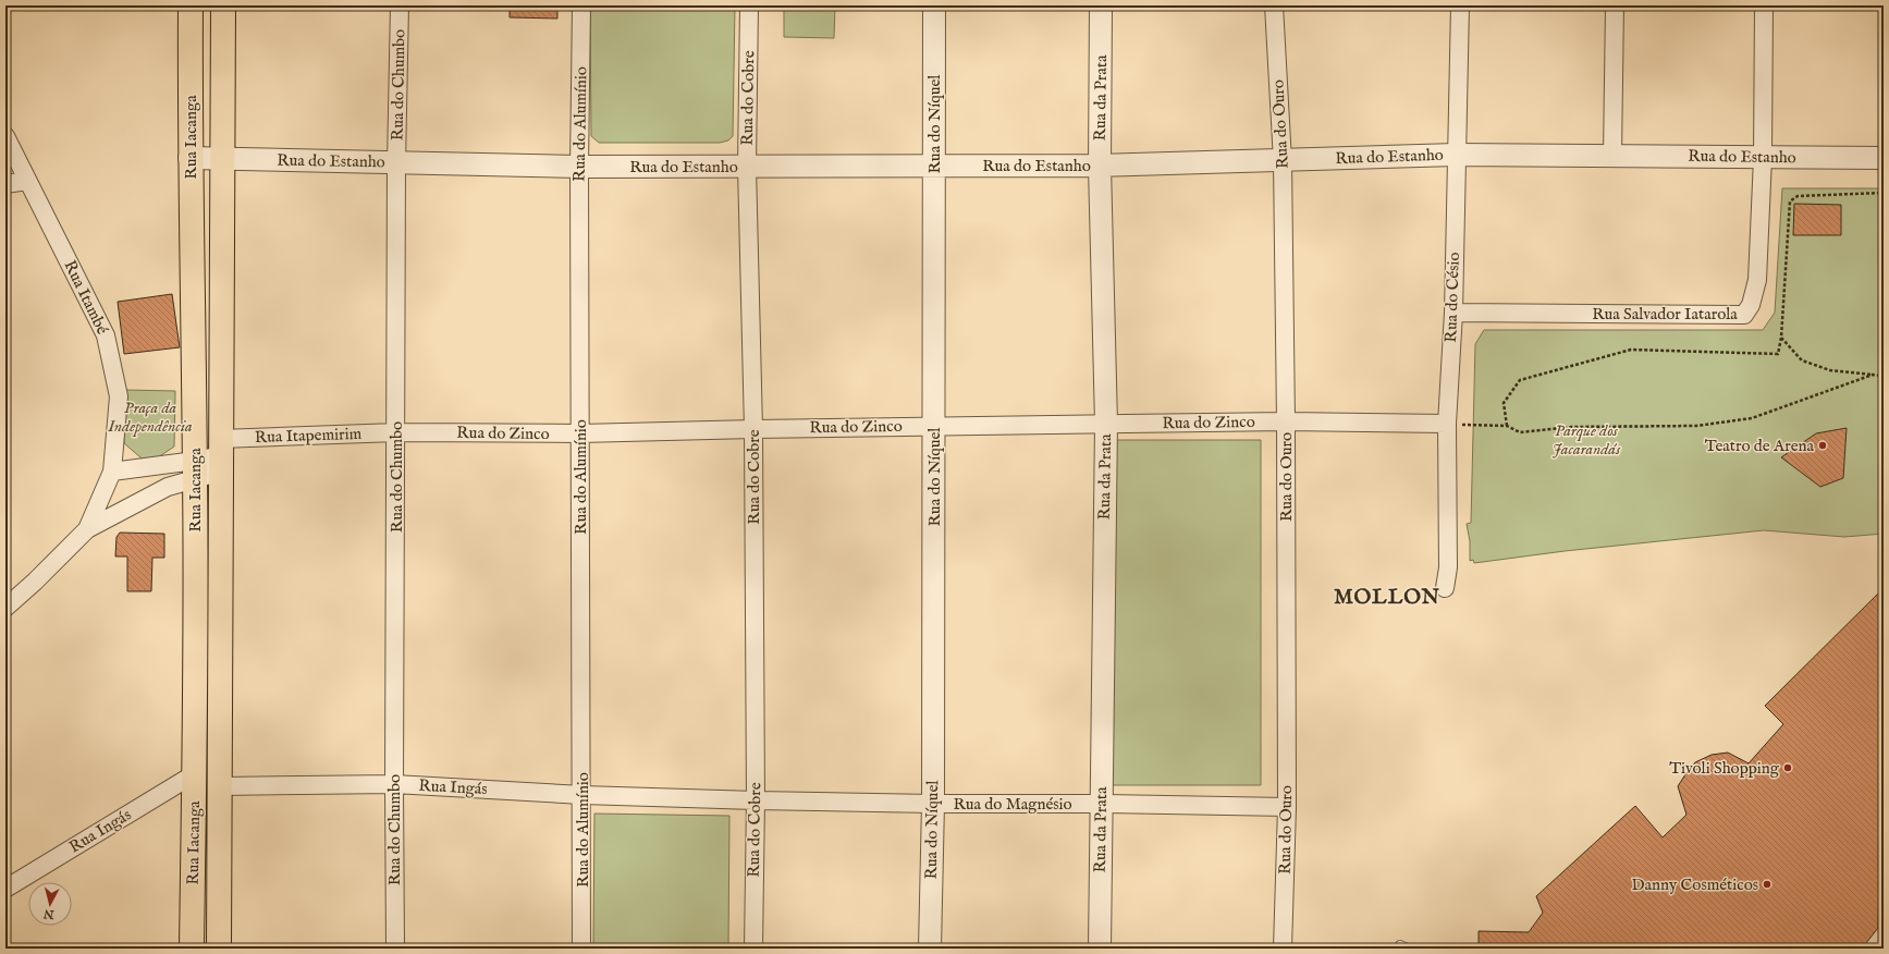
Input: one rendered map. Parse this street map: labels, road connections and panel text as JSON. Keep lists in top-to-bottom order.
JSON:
{
  "streets": {
    "main road": ["Rua Iacanga"],
    "street": [
      "Rua do Chumbo",
      "Rua do Cobre",
      "Rua da Prata",
      "Rua do Alumínio",
      "Rua do Níquel",
      "Rua do Ouro",
      "Rua do Estanho",
      "Rua Itambé",
      "Rua do Césio",
      "Rua Salvador Iatarola",
      "Rua do Zinco",
      "Rua Itapemirim",
      "Rua Ingás",
      "Rua do Magnésio"
    ]
  },
  "crossings": [
    ["Rua do Chumbo", "Rua do Estanho"],
    ["Rua do Chumbo", "Rua do Zinco"],
    ["Rua do Chumbo", "Rua Itapemirim"],
    ["Rua do Chumbo", "Rua Ingás"],
    ["Rua do Cobre", "Rua do Estanho"],
    ["Rua do Cobre", "Rua do Zinco"],
    ["Rua do Cobre", "Rua do Magnésio"],
    ["Rua da Prata", "Rua do Estanho"],
    ["Rua da Prata", "Rua do Zinco"],
    ["Rua da Prata", "Rua do Magnésio"],
    ["Rua do Alumínio", "Rua do Estanho"],
    ["Rua do Alumínio", "Rua do Zinco"],
    ["Rua do Alumínio", "Rua Ingás"],
    ["Rua do Alumínio", "Rua do Magnésio"],
    ["Rua do Níquel", "Rua do Estanho"],
    ["Rua do Níquel", "Rua do Zinco"],
    ["Rua do Níquel", "Rua do Magnésio"],
    ["Rua do Ouro", "Rua do Estanho"],
    ["Rua do Ouro", "Rua do Zinco"],
    ["Rua do Ouro", "Rua do Magnésio"],
    ["Rua Iacanga", "Rua do Estanho"],
    ["Rua Iacanga", "Rua Itapemirim"],
    ["Rua Iacanga", "Rua Ingás"],
    ["Rua do Estanho", "Rua do Césio"],
    ["Rua do Estanho", "Rua Salvador Iatarola"],
    ["Rua Itambé", "Rua Itapemirim"],
    ["Rua do Césio", "Rua Salvador Iatarola"],
    ["Rua do Césio", "Rua do Zinco"],
    ["Rua do Zinco", "Rua Itapemirim"],
    ["Rua Ingás", "Rua do Magnésio"]
  ],
  "districts": ["MOLLON"],
  "parks": ["Praça da Independência", "Parque dos Jacarandás"],
  "places": ["Teatro de Arena", "Tivoli Shopping", "Danny Cosméticos"],
  "north": "bottom"
}
